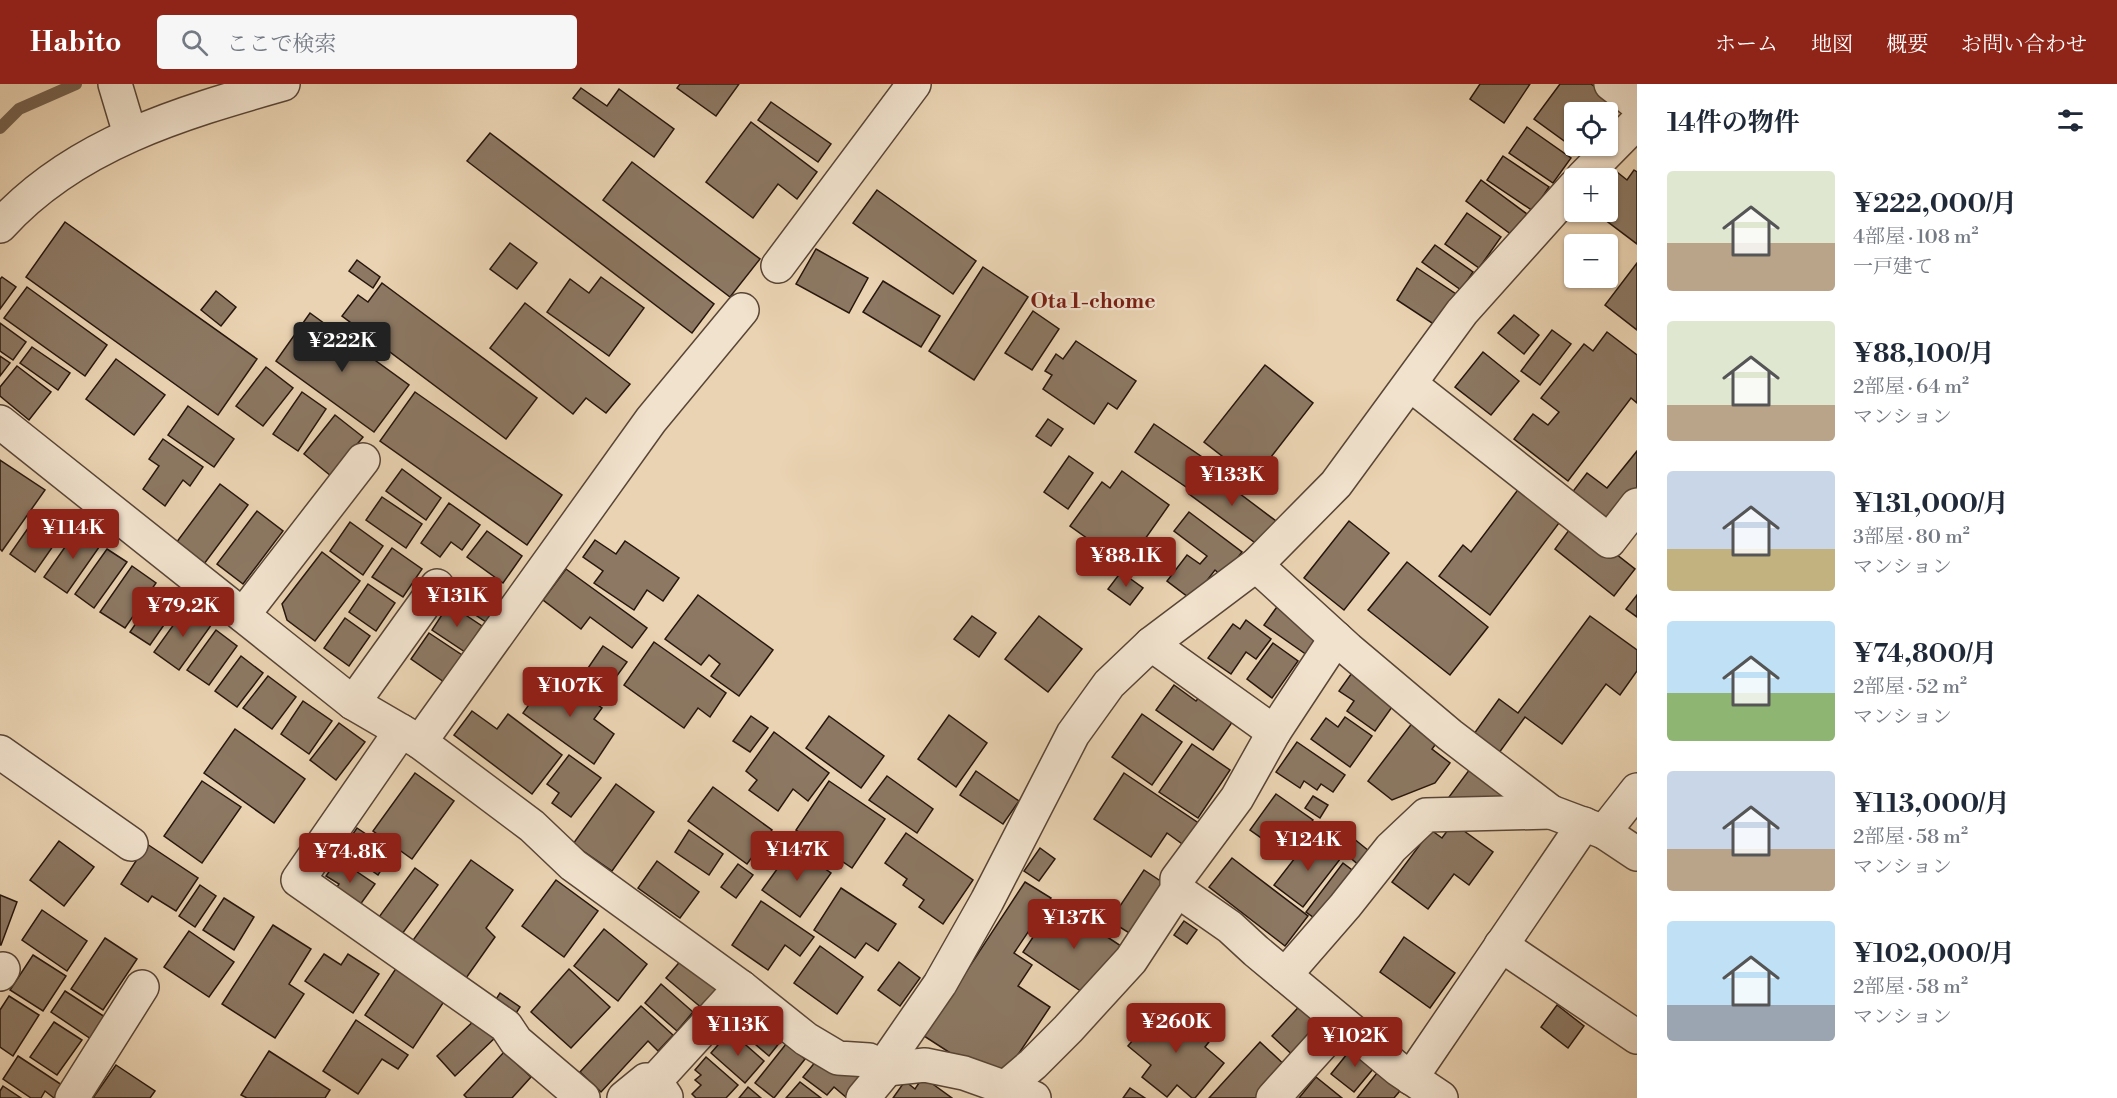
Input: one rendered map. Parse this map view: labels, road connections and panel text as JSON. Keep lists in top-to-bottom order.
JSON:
{
  "districts": ["Ota 1-chome"],
  "page": {
    "header": "Habito",
    "search": "ここで検索",
    "nav": [
      "ホーム",
      "地図",
      "概要",
      "お問い合わせ"
    ],
    "heading": "14件の物件",
    "map_buttons": ["+", "−"],
    "list": [
      {
        "name": "¥222,000/月",
        "note": "4部屋 · 108 m² · 一戸建て"
      },
      {
        "name": "¥88,100/月",
        "note": "2部屋 · 64 m² · マンション"
      },
      {
        "name": "¥131,000/月",
        "note": "3部屋 · 80 m² · マンション"
      },
      {
        "name": "¥74,800/月",
        "note": "2部屋 · 52 m² · マンション"
      },
      {
        "name": "¥113,000/月",
        "note": "2部屋 · 58 m² · マンション"
      },
      {
        "name": "¥102,000/月",
        "note": "2部屋 · 58 m² · マンション"
      }
    ],
    "price": [
      "¥222K",
      "¥133K",
      "¥114K",
      "¥88.1K",
      "¥131K",
      "¥79.2K",
      "¥107K",
      "¥124K",
      "¥147K",
      "¥74.8K",
      "¥137K",
      "¥260K",
      "¥113K",
      "¥102K"
    ]
  }
}
